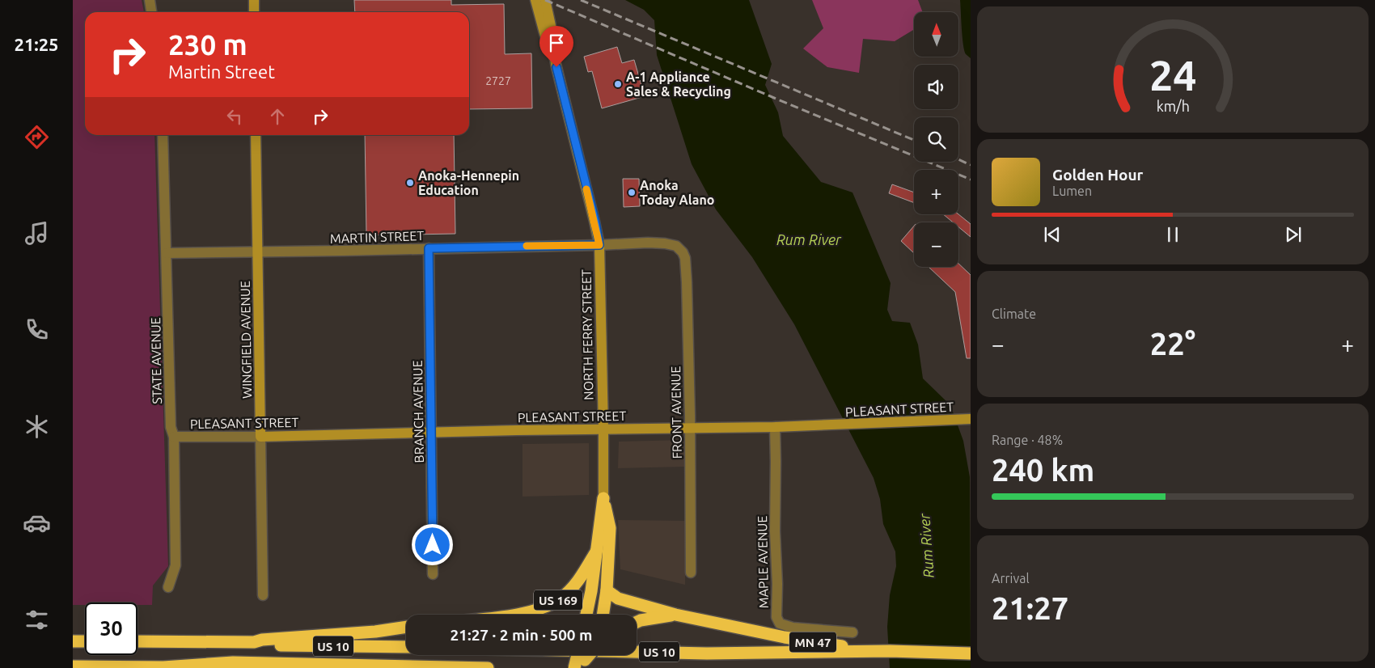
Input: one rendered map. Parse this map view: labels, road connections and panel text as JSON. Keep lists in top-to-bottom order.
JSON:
{
  "streets": {
    "highway": [
      "NORTH FERRY STREET",
      "US 169",
      "MN 47",
      "US 10"
    ],
    "street": [
      "MARTIN STREET",
      "WINGFIELD AVENUE",
      "STATE AVENUE",
      "PLEASANT STREET",
      "BRANCH AVENUE",
      "FRONT AVENUE",
      "MAPLE AVENUE"
    ]
  },
  "crossings": [
    ["MARTIN STREET", "NORTH FERRY STREET"],
    ["MARTIN STREET", "WINGFIELD AVENUE"],
    ["MARTIN STREET", "STATE AVENUE"],
    ["MARTIN STREET", "BRANCH AVENUE"],
    ["MARTIN STREET", "FRONT AVENUE"],
    ["NORTH FERRY STREET", "PLEASANT STREET"],
    ["NORTH FERRY STREET", "US 169"],
    ["WINGFIELD AVENUE", "PLEASANT STREET"],
    ["STATE AVENUE", "PLEASANT STREET"],
    ["PLEASANT STREET", "BRANCH AVENUE"],
    ["PLEASANT STREET", "FRONT AVENUE"],
    ["PLEASANT STREET", "MAPLE AVENUE"],
    ["MN 47", "US 10"]
  ],
  "water": ["Rum River"],
  "places": ["A-1 Appliance Sales & Recycling", "Anoka-Hennepin Education", "Anoka Today Alano"],
  "house_numbers": ["2727"],
  "north": "top",
  "page": {
    "tabs": "21:25",
    "map_buttons": ["+", "−"],
    "turn": ["230 m", "Martin Street"],
    "song": ["Golden Hour", "Lumen"],
    "tile": [
      "Climate",
      ["Range · 48%", "240 km"],
      ["Arrival", "21:27"]
    ],
    "heat": ["−", "22°", "+"],
    "limit": "30",
    "trip": "21:27 · 2 min · 500 m",
    "gauge": ["24", "km/h"]
  }
}
